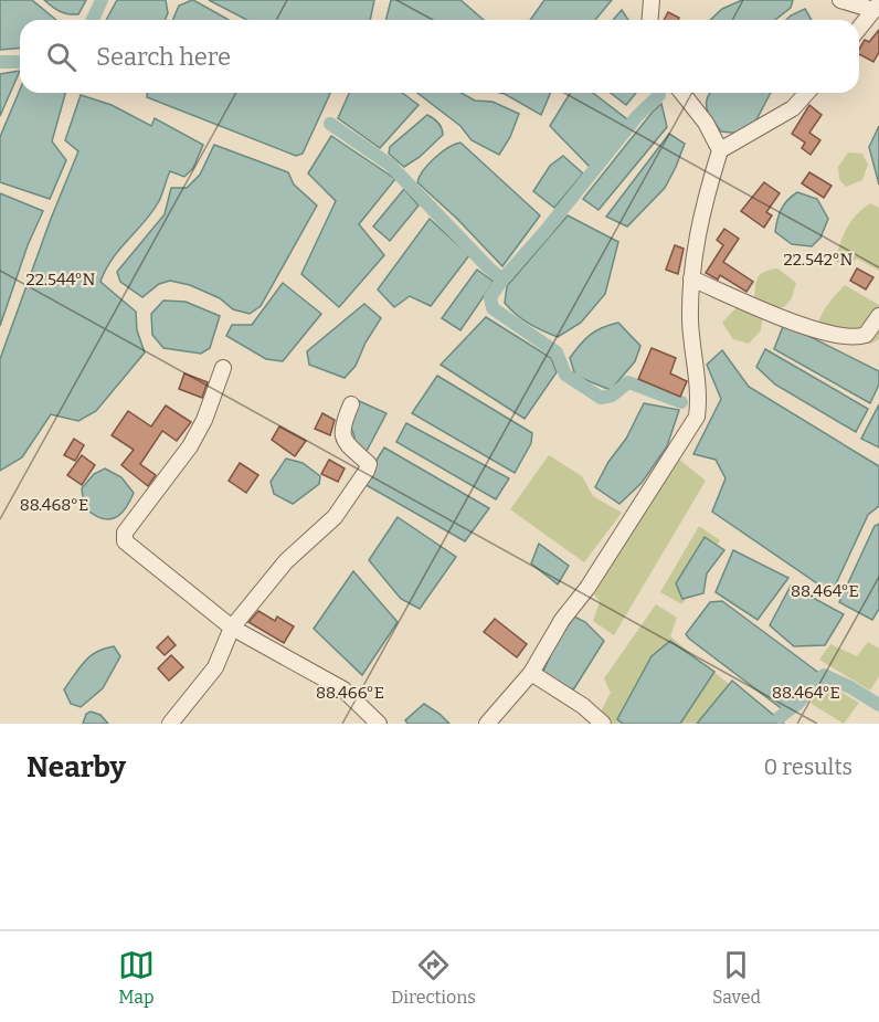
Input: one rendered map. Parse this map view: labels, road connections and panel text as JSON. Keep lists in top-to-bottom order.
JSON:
{
  "page": {
    "search": "Search here",
    "heading": ["Nearby", "0 results"],
    "nav": ["Map", "Directions", "Saved"]
  },
  "coordinates": [
    "22.542°N",
    "22.544°N",
    "88.468°E",
    "88.464°E",
    "88.466°E"
  ]
}
